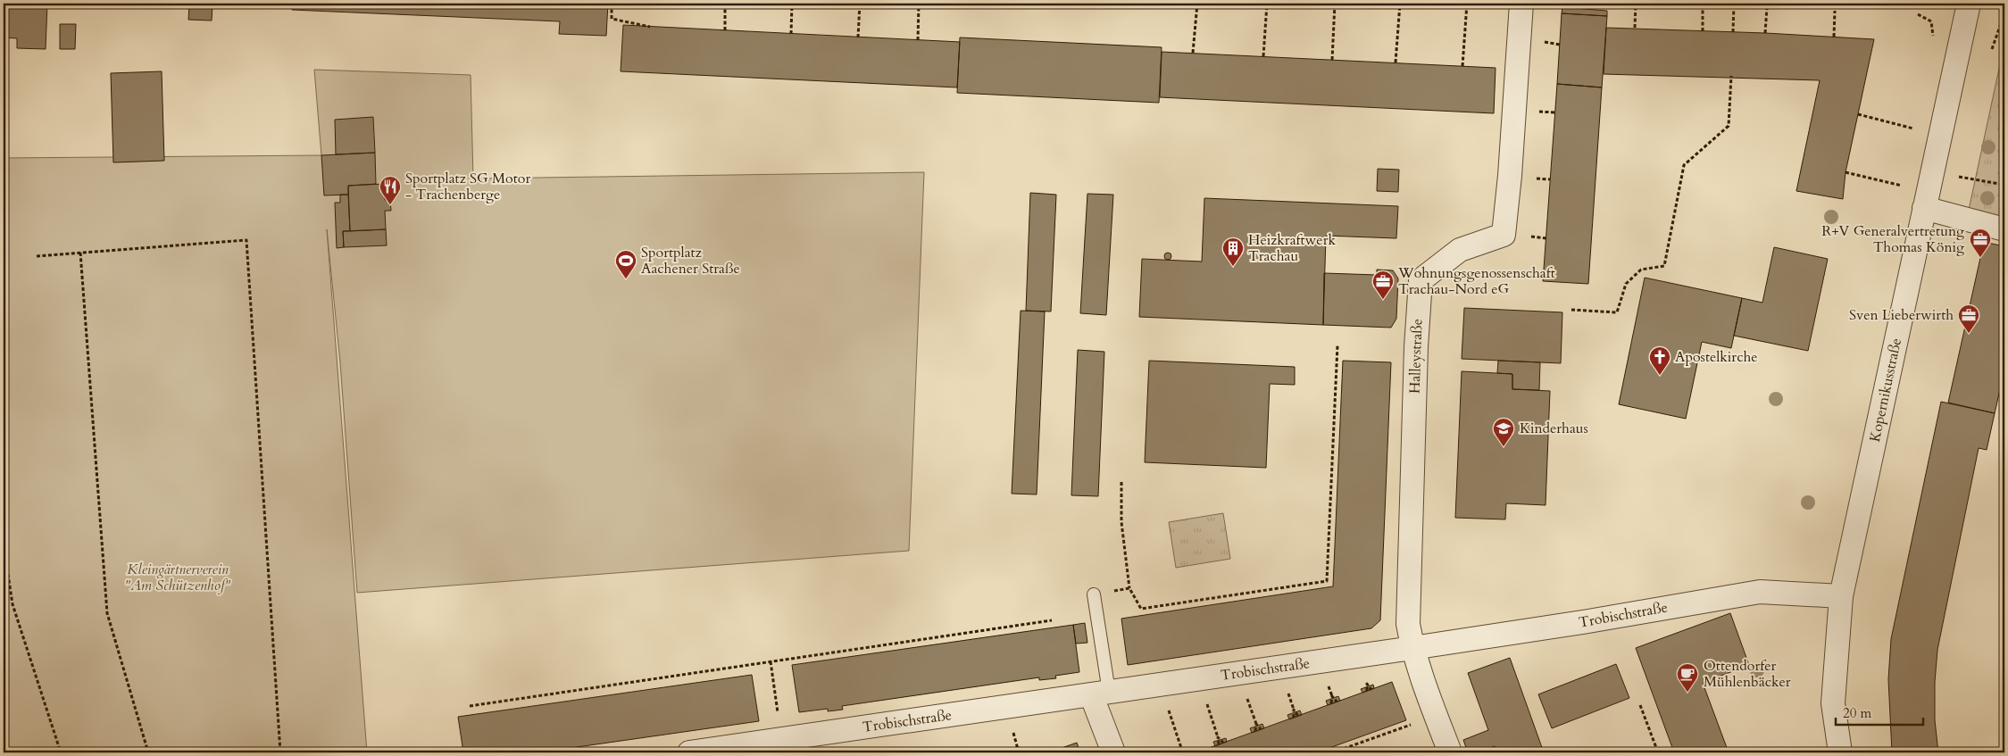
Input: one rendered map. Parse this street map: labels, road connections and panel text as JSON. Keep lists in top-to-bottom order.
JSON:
{
  "streets": {
    "street": ["Halleystraße", "Kopernikusstraße", "Trobischstraße"]
  },
  "crossings": [
    ["Halleystraße", "Trobischstraße"],
    ["Kopernikusstraße", "Trobischstraße"]
  ],
  "parks": ["Kleingärtnerverein \"Am Schützenhof\""],
  "places": {
    "restaurant": ["Sportplatz SG Motor - Trachenberge"],
    "office": ["R+V Generalvertretung Thomas König", "Wohnungsgenossenschaft Trachau-Nord eG", "Sven Lieberwirth"],
    "building": ["Heizkraftwerk Trachau"],
    "sports": ["Sportplatz Aachener Straße"],
    "church": ["Apostelkirche"],
    "school or university": ["Kinderhaus"],
    "cafe": ["Ottendorfer Mühlenbäcker"]
  },
  "scale_bar": "20 m"
}
